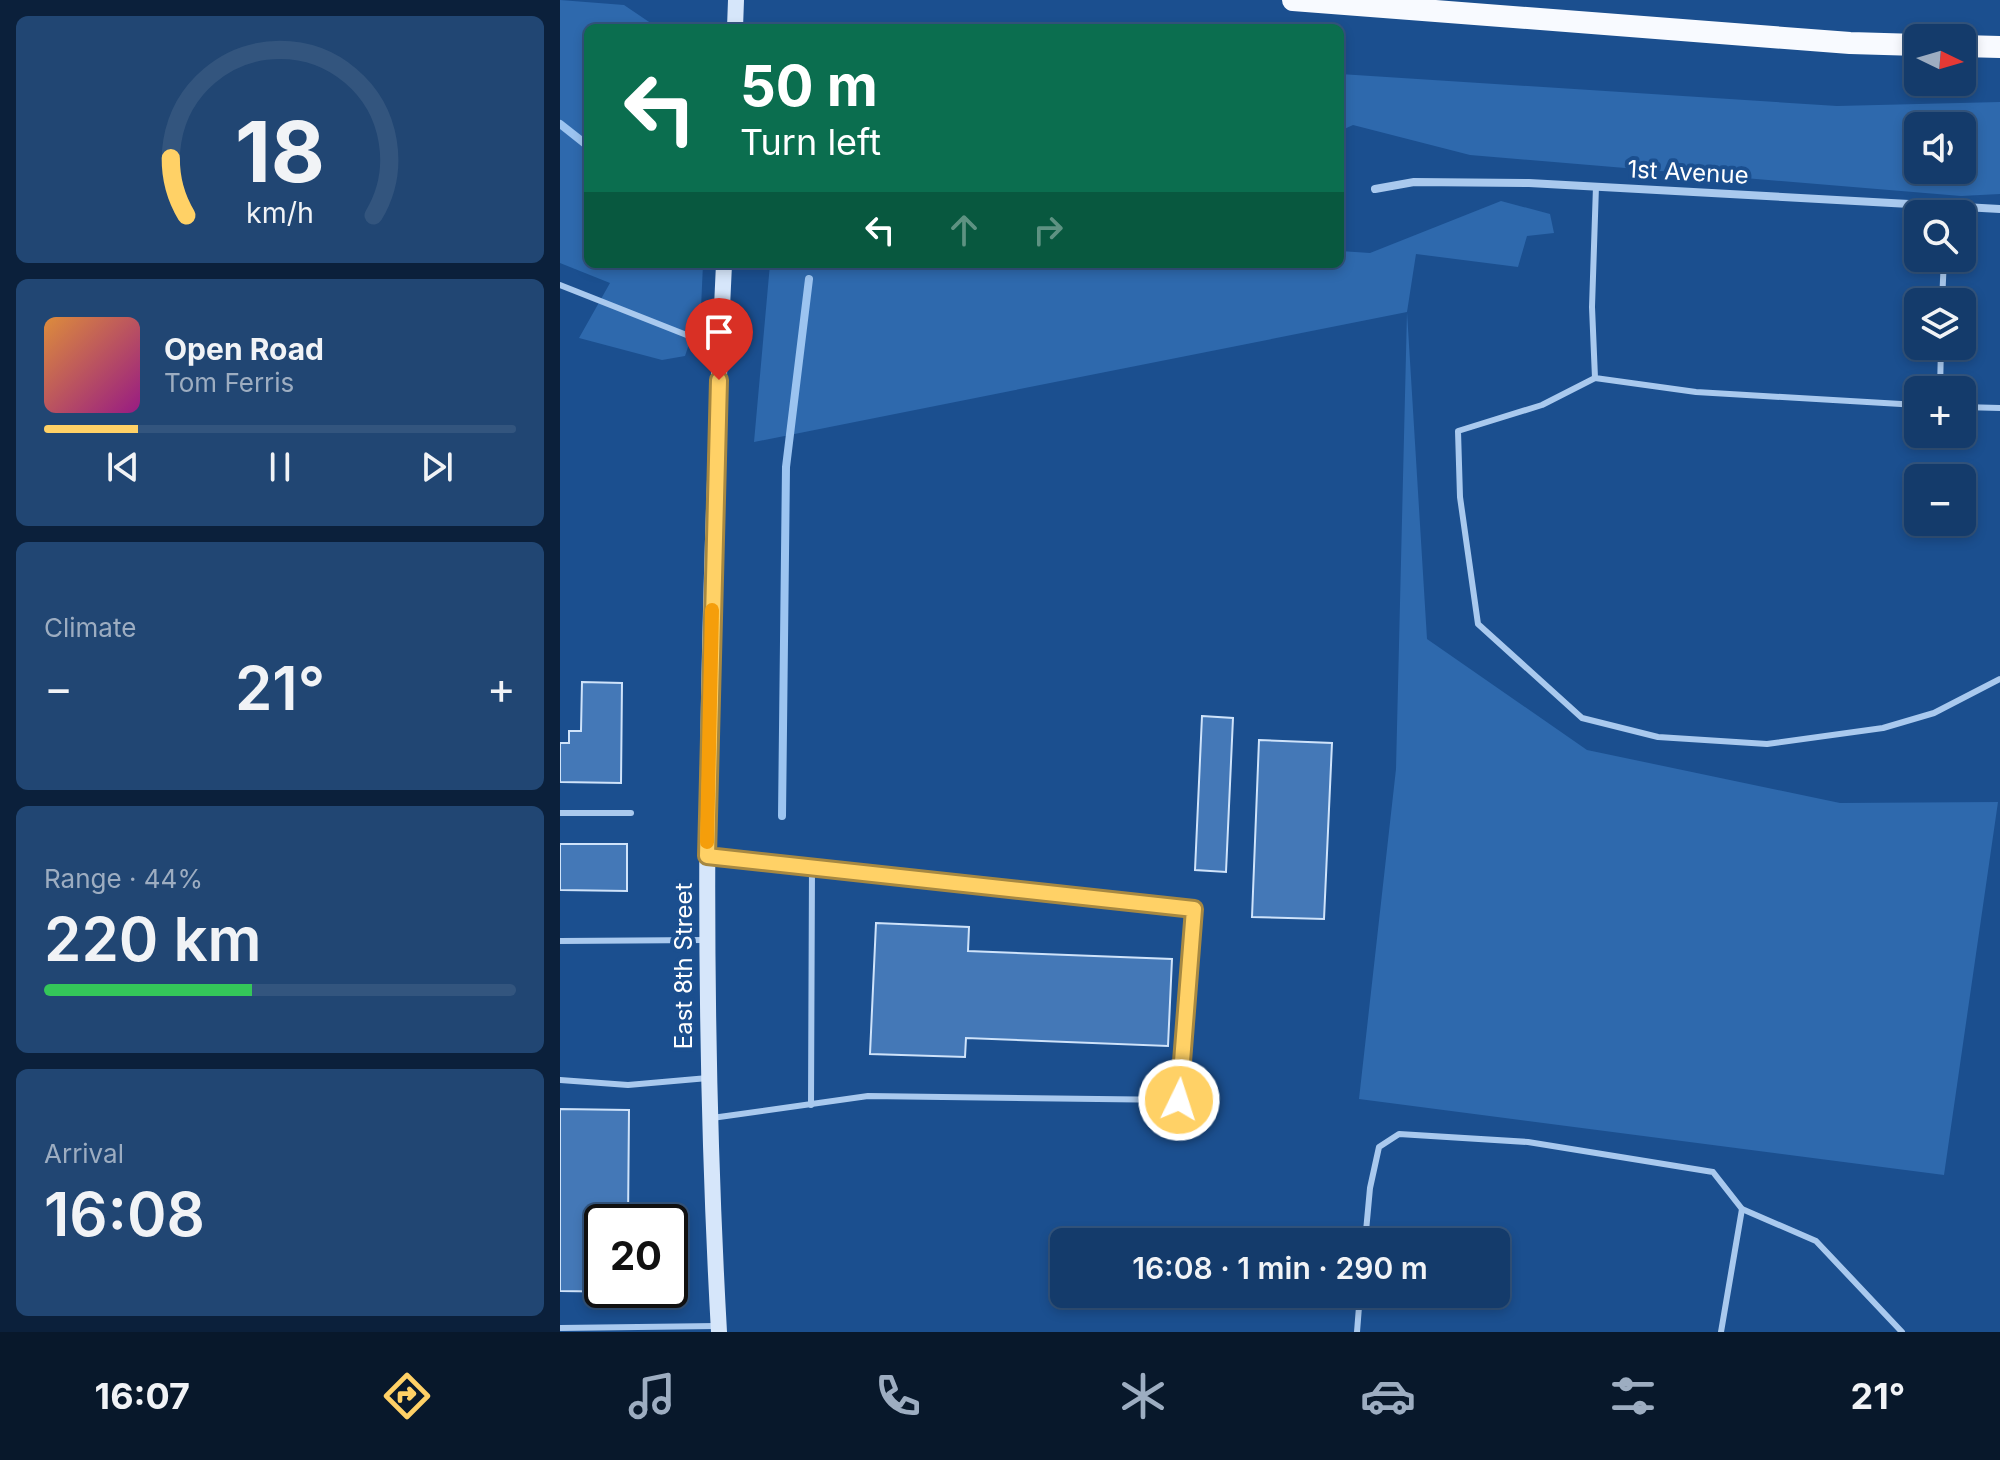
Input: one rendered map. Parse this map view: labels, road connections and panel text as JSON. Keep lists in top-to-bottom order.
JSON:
{
  "streets": {
    "main road": ["East 8th Street"],
    "street": ["1st Avenue"]
  },
  "north": "right",
  "page": {
    "map_buttons": ["+", "−"],
    "turn": ["50 m", "Turn left"],
    "song": ["Open Road", "Tom Ferris"],
    "tile": [
      "Climate",
      ["Range · 44%", "220 km"],
      ["Arrival", "16:08"]
    ],
    "heat": ["−", "21°", "+"],
    "limit": "20",
    "trip": "16:08 · 1 min · 290 m",
    "tabs": ["16:07", "21°"],
    "gauge": ["18", "km/h"]
  }
}
